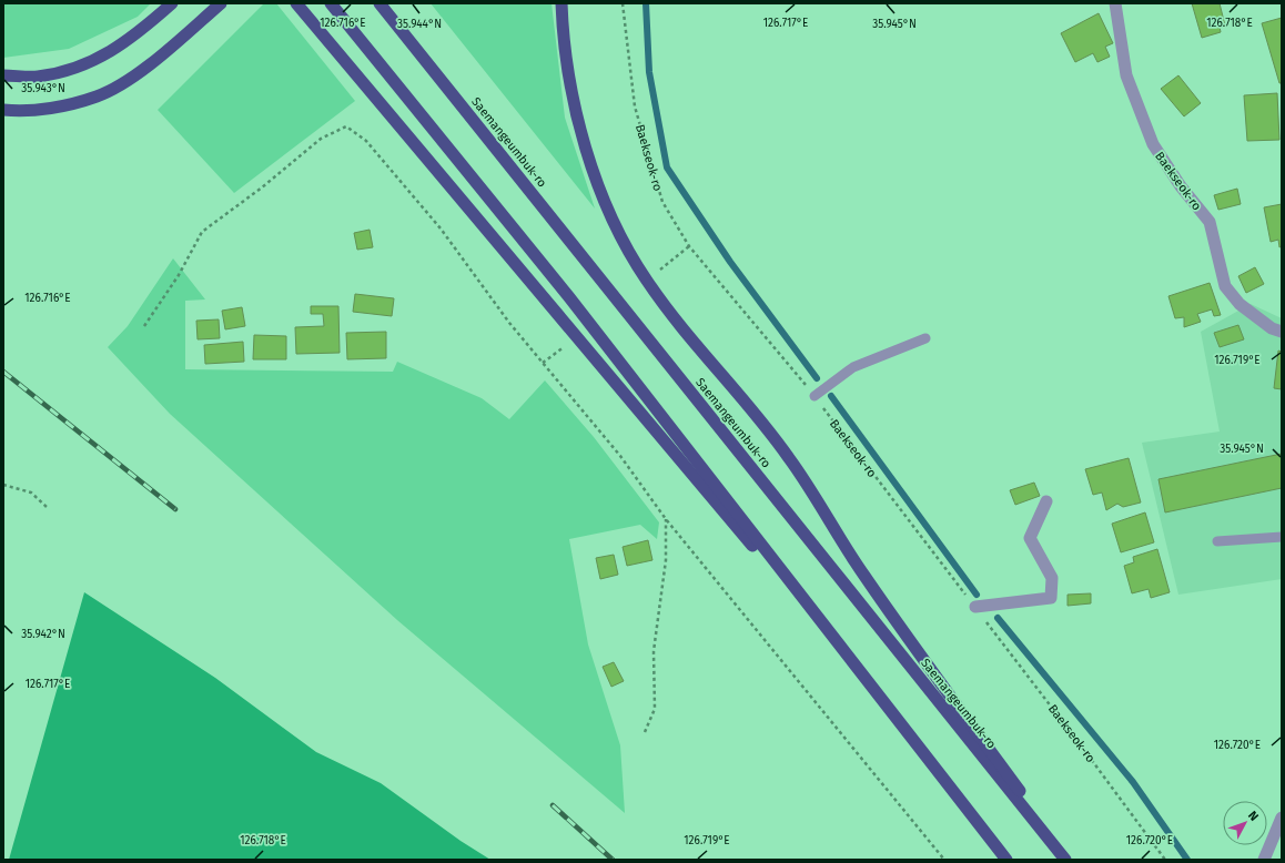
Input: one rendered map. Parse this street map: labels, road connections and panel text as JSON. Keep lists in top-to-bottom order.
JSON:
{
  "streets": {
    "highway": ["Saemangeumbuk-ro"],
    "street": ["Baekseok-ro"]
  },
  "north": "top right",
  "coordinates": [
    "126.716°E",
    "126.717°E",
    "126.718°E",
    "35.944°N",
    "35.945°N",
    "35.943°N",
    "126.719°E",
    "35.942°N",
    "126.720°E"
  ]
}
